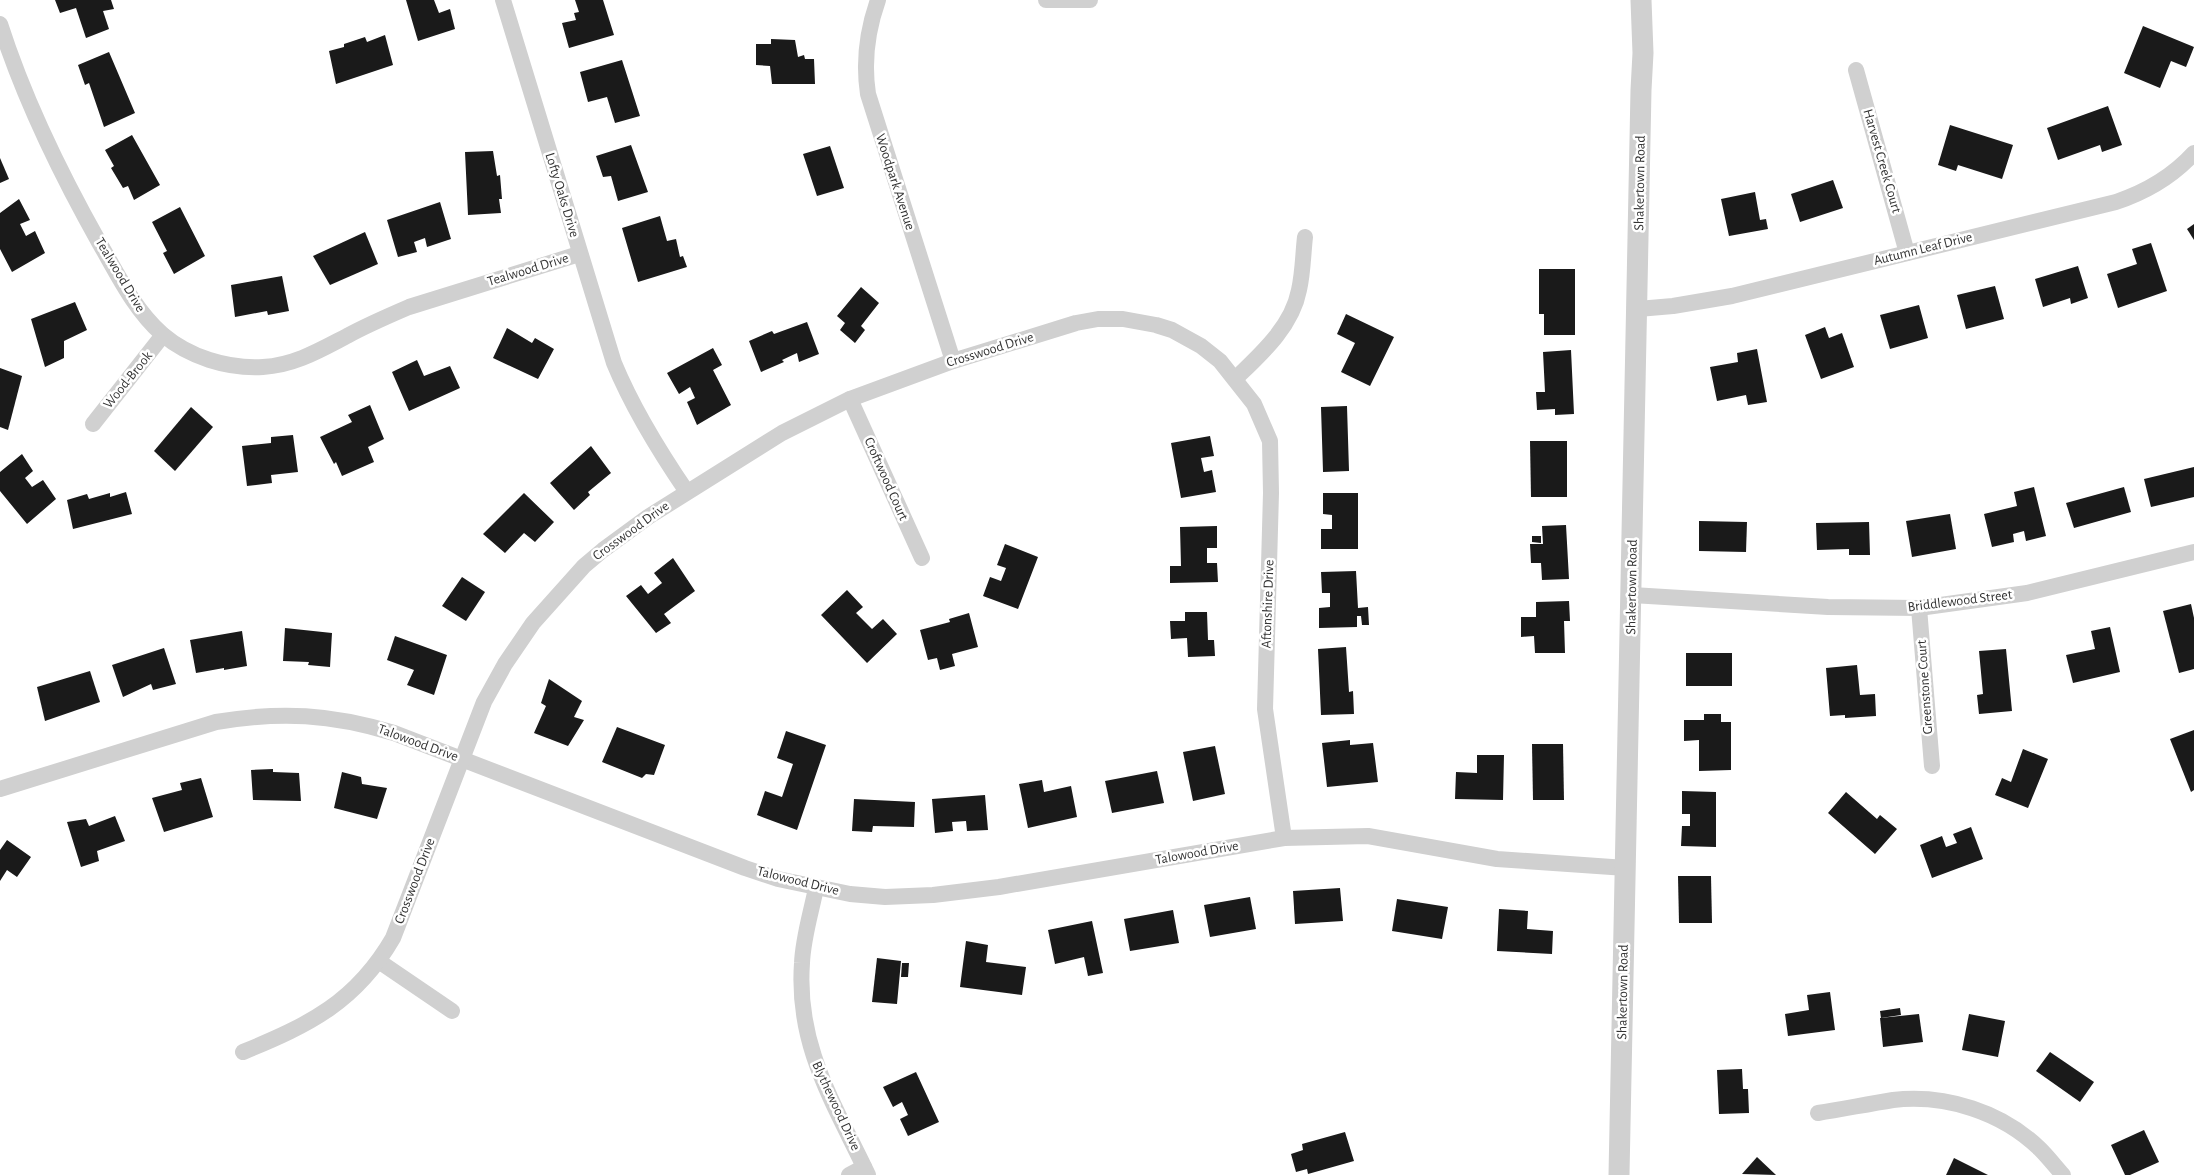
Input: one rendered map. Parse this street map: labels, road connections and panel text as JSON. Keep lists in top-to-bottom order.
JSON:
{
  "streets": {
    "street": [
      "Harvest Creek Court",
      "Woodpark Avenue",
      "Shakertown Road",
      "Lofty Oaks Drive",
      "Autumn Leaf Drive",
      "Tealwood Drive",
      "Crosswood Drive",
      "Wood-Brook",
      "Croftwood Court",
      "Briddlewood Street",
      "Aftonshire Drive",
      "Greenstone Court",
      "Talowood Drive",
      "Blythewood Drive"
    ]
  },
  "crossings": [
    ["Harvest Creek Court", "Autumn Leaf Drive"],
    ["Woodpark Avenue", "Crosswood Drive"],
    ["Shakertown Road", "Autumn Leaf Drive"],
    ["Shakertown Road", "Briddlewood Street"],
    ["Shakertown Road", "Talowood Drive"],
    ["Lofty Oaks Drive", "Tealwood Drive"],
    ["Lofty Oaks Drive", "Crosswood Drive"],
    ["Tealwood Drive", "Wood-Brook"],
    ["Crosswood Drive", "Croftwood Court"],
    ["Crosswood Drive", "Aftonshire Drive"],
    ["Crosswood Drive", "Talowood Drive"],
    ["Briddlewood Street", "Greenstone Court"],
    ["Aftonshire Drive", "Talowood Drive"],
    ["Talowood Drive", "Blythewood Drive"]
  ]
}
